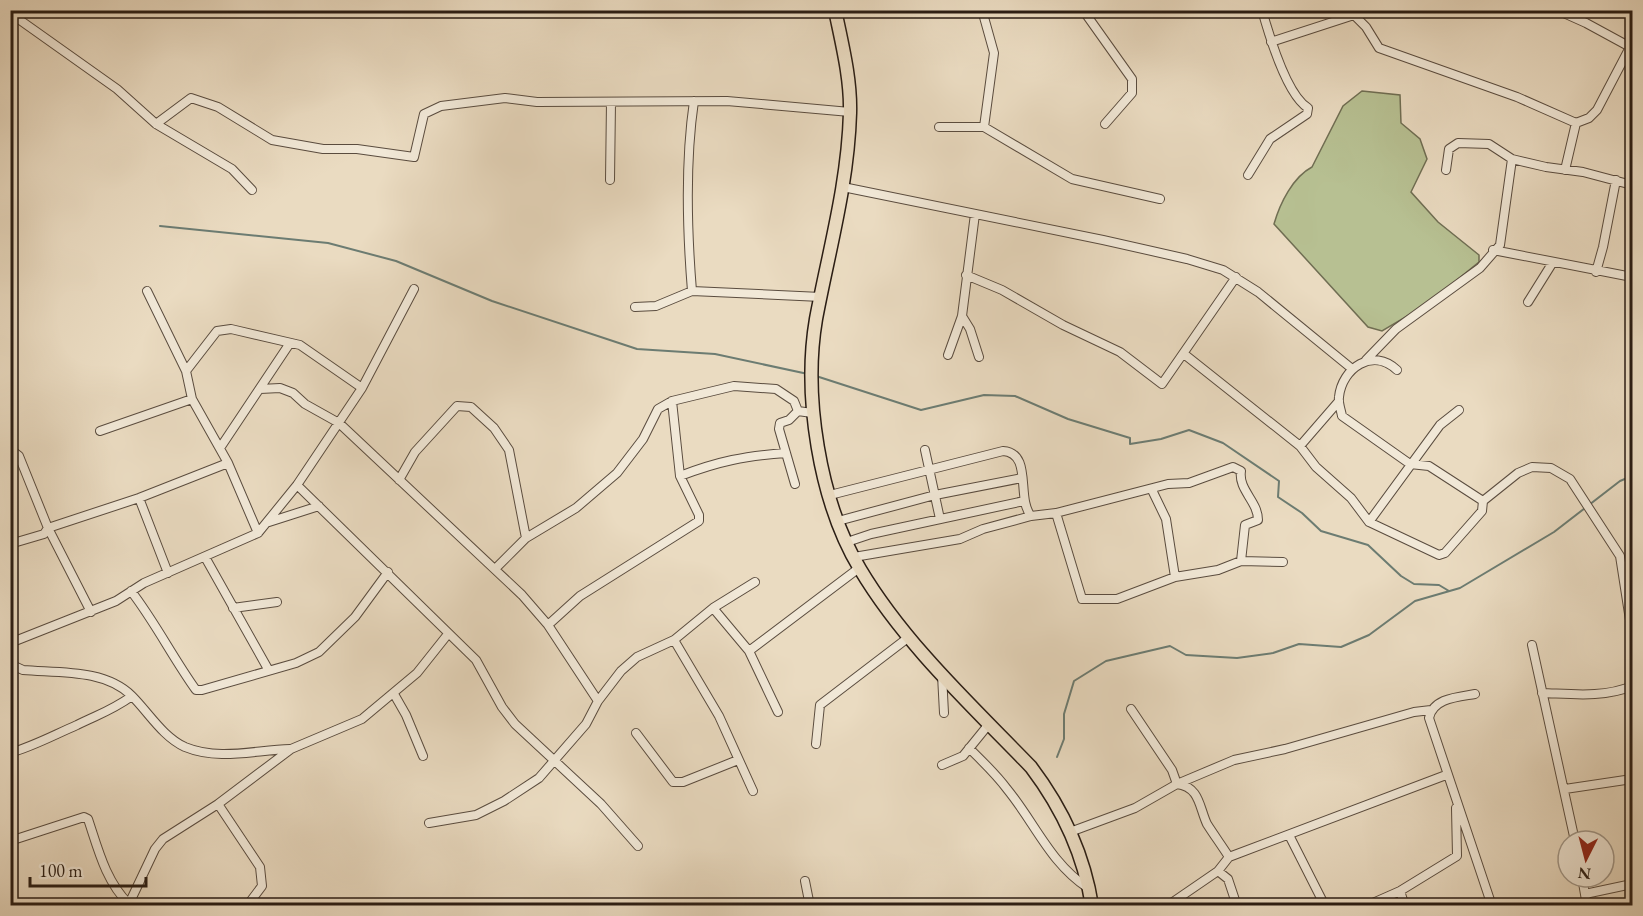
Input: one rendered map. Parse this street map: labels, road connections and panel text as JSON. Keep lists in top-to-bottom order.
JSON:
{
  "scale_bar": "100 m",
  "north": "bottom"
}
